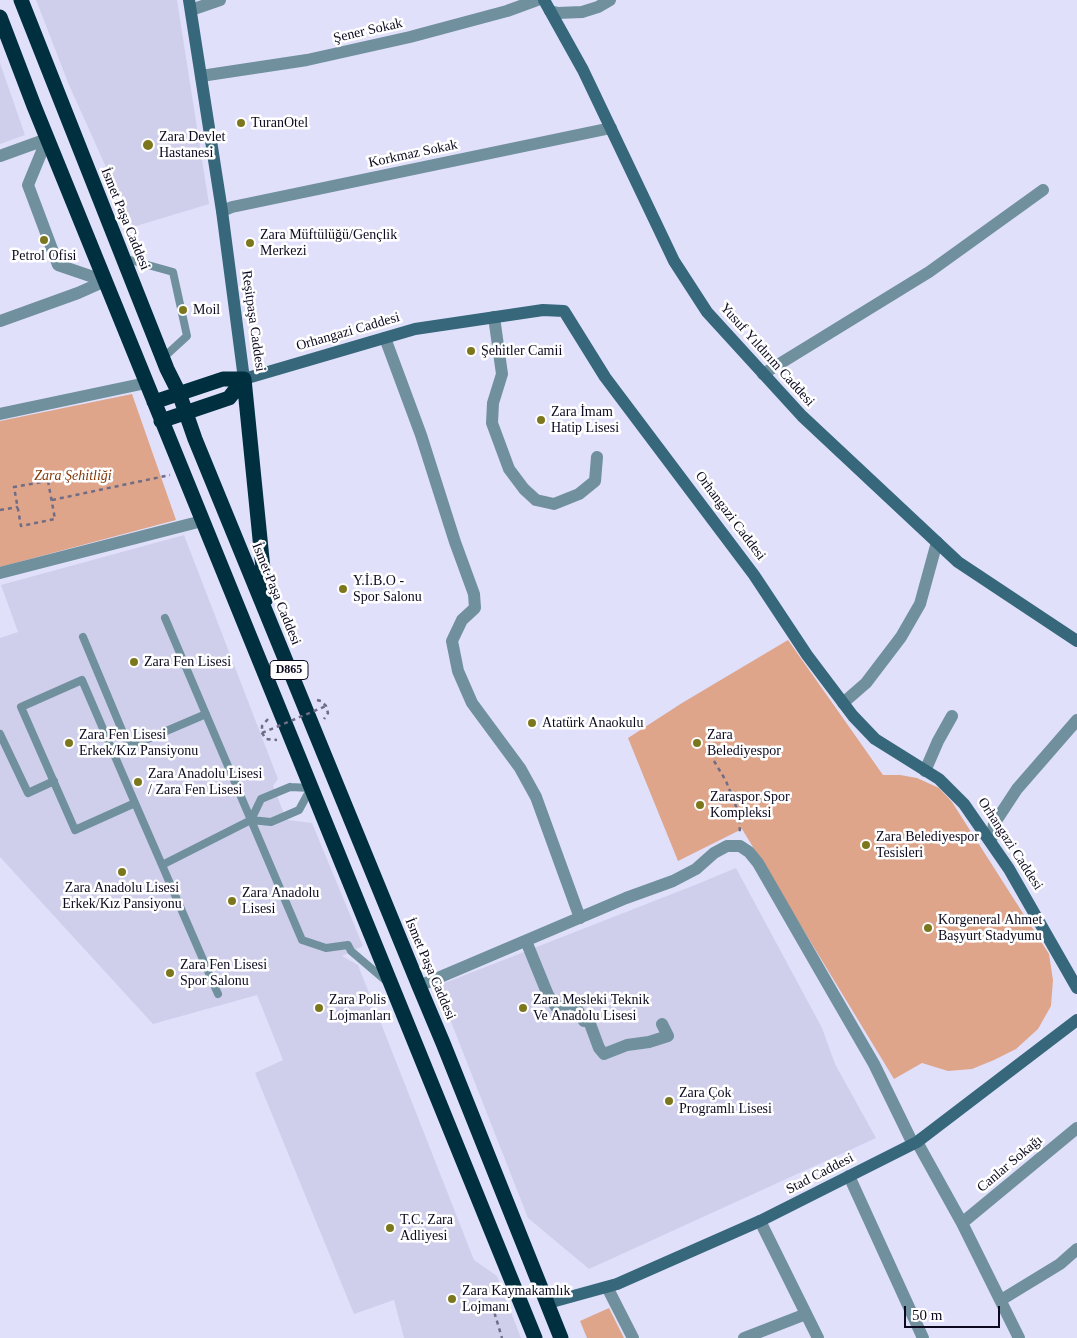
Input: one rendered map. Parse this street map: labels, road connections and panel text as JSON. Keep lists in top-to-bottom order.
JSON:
{
  "streets": {
    "highway": [
      "İsmet Paşa Caddesi",
      "Reşitpaşa Caddesi",
      "Orhangazi Caddesi",
      "D865"
    ],
    "street": [
      "Şener Sokak",
      "Korkmaz Sokak",
      "Yusuf Yıldırım Caddesi",
      "Canlar Sokağı",
      "Stad Caddesi"
    ]
  },
  "crossings": [
    ["Şener Sokak", "Reşitpaşa Caddesi"],
    ["Korkmaz Sokak", "Reşitpaşa Caddesi"],
    ["Korkmaz Sokak", "Yusuf Yıldırım Caddesi"],
    ["İsmet Paşa Caddesi", "Reşitpaşa Caddesi"],
    ["İsmet Paşa Caddesi", "Orhangazi Caddesi"],
    ["İsmet Paşa Caddesi", "Stad Caddesi"],
    ["Reşitpaşa Caddesi", "Orhangazi Caddesi"],
    ["Orhangazi Caddesi", "D865"]
  ],
  "parks": ["Zara Şehitliği"],
  "places": [
    "TuranOtel",
    "Zara Devlet Hastanesi",
    "Petrol Ofisi",
    "Zara Müftülüğü/Gençlik Merkezi",
    "Moil",
    "Şehitler Camii",
    "Zara İmam Hatip Lisesi",
    "Y.İ.B.O - Spor Salonu",
    "Zara Fen Lisesi",
    "Atatürk Anaokulu",
    "Zara Fen Lisesi Erkek/Kız Pansiyonu",
    "Zara Belediyespor",
    "Zara Anadolu Lisesi / Zara Fen Lisesi",
    "Zaraspor Spor Kompleksi",
    "Zara Belediyespor Tesisleri",
    "Zara Anadolu Lisesi Erkek/Kız Pansiyonu",
    "Zara Anadolu Lisesi",
    "Korgeneral Ahmet Başyurt Stadyumu",
    "Zara Fen Lisesi Spor Salonu",
    "Zara Polis Lojmanları",
    "Zara Mesleki Teknik Ve Anadolu Lisesi",
    "Zara Çok Programlı Lisesi",
    "T.C. Zara Adliyesi",
    "Zara Kaymakamlık Lojmanı"
  ],
  "scale_bar": "50 m"
}
